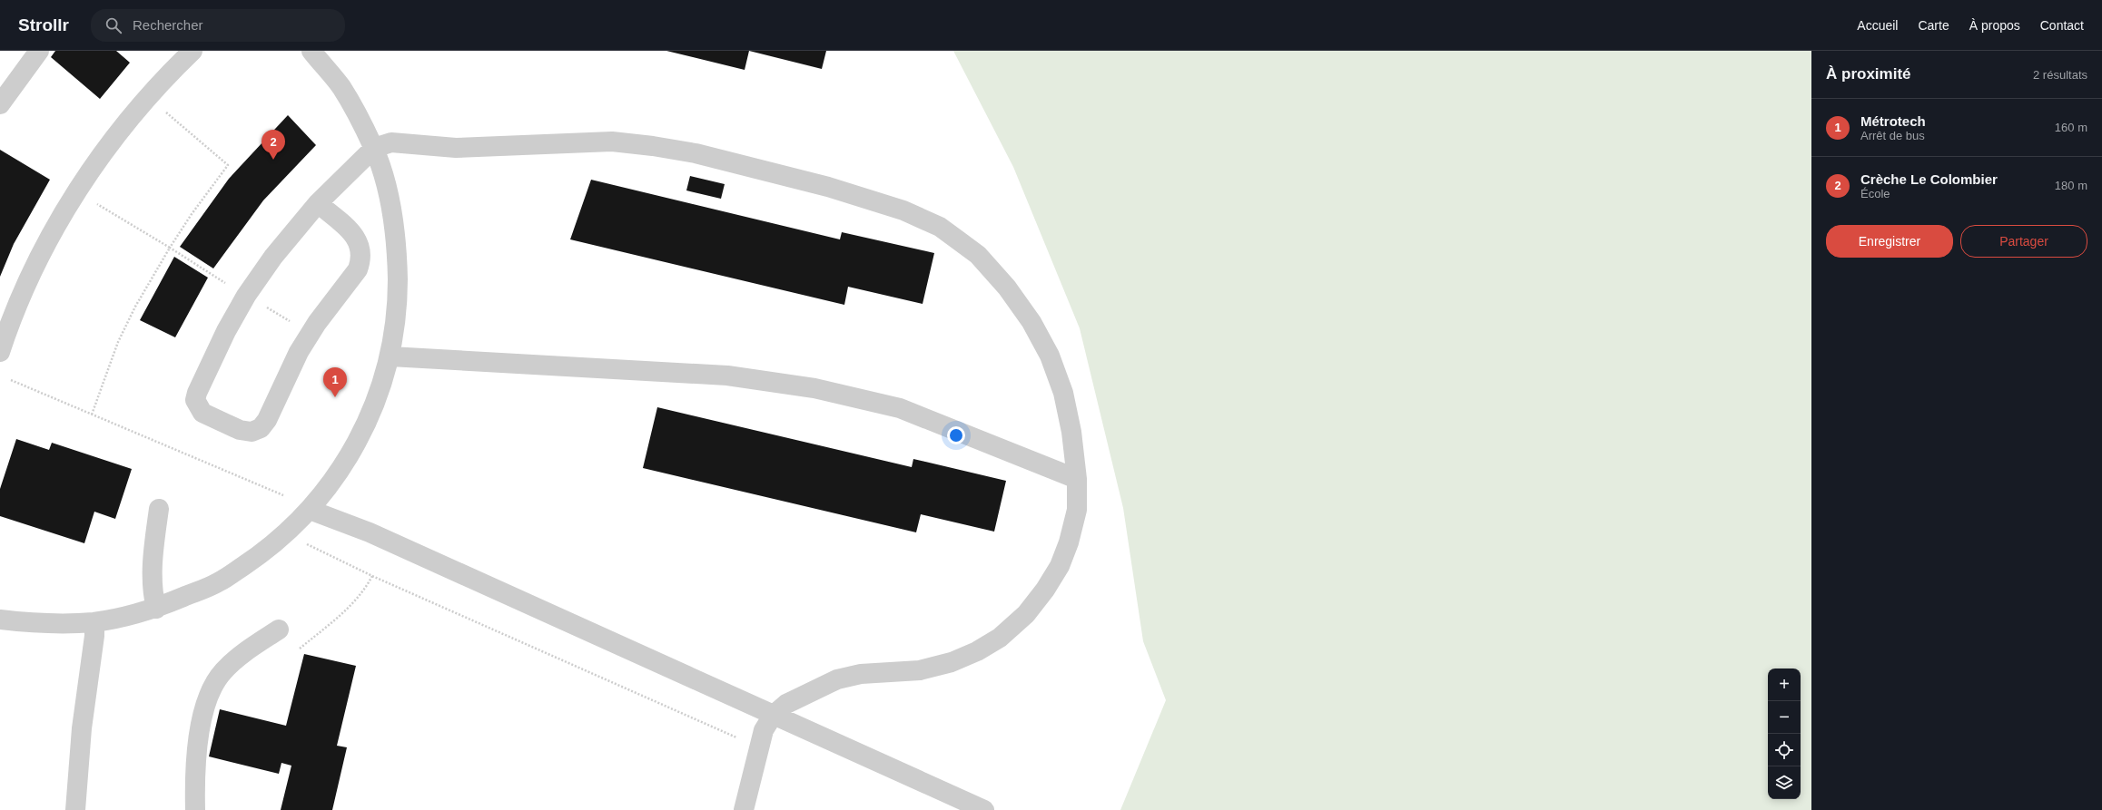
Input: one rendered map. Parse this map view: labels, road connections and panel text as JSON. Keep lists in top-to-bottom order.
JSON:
{
  "page": {
    "header": "Strollr",
    "search": "Rechercher",
    "nav": [
      "Accueil",
      "Carte",
      "À propos",
      "Contact"
    ],
    "heading": ["À proximité", "2 résultats"],
    "list": [
      {
        "mark": "1",
        "name": "Métrotech",
        "note": "Arrêt de bus",
        "value": "160 m"
      },
      {
        "mark": "2",
        "name": "Crèche Le Colombier",
        "note": "École",
        "value": "180 m"
      }
    ],
    "pins": ["2", "1"],
    "buttons": ["Enregistrer", "Partager"],
    "map_buttons": ["+", "−"]
  }
}
